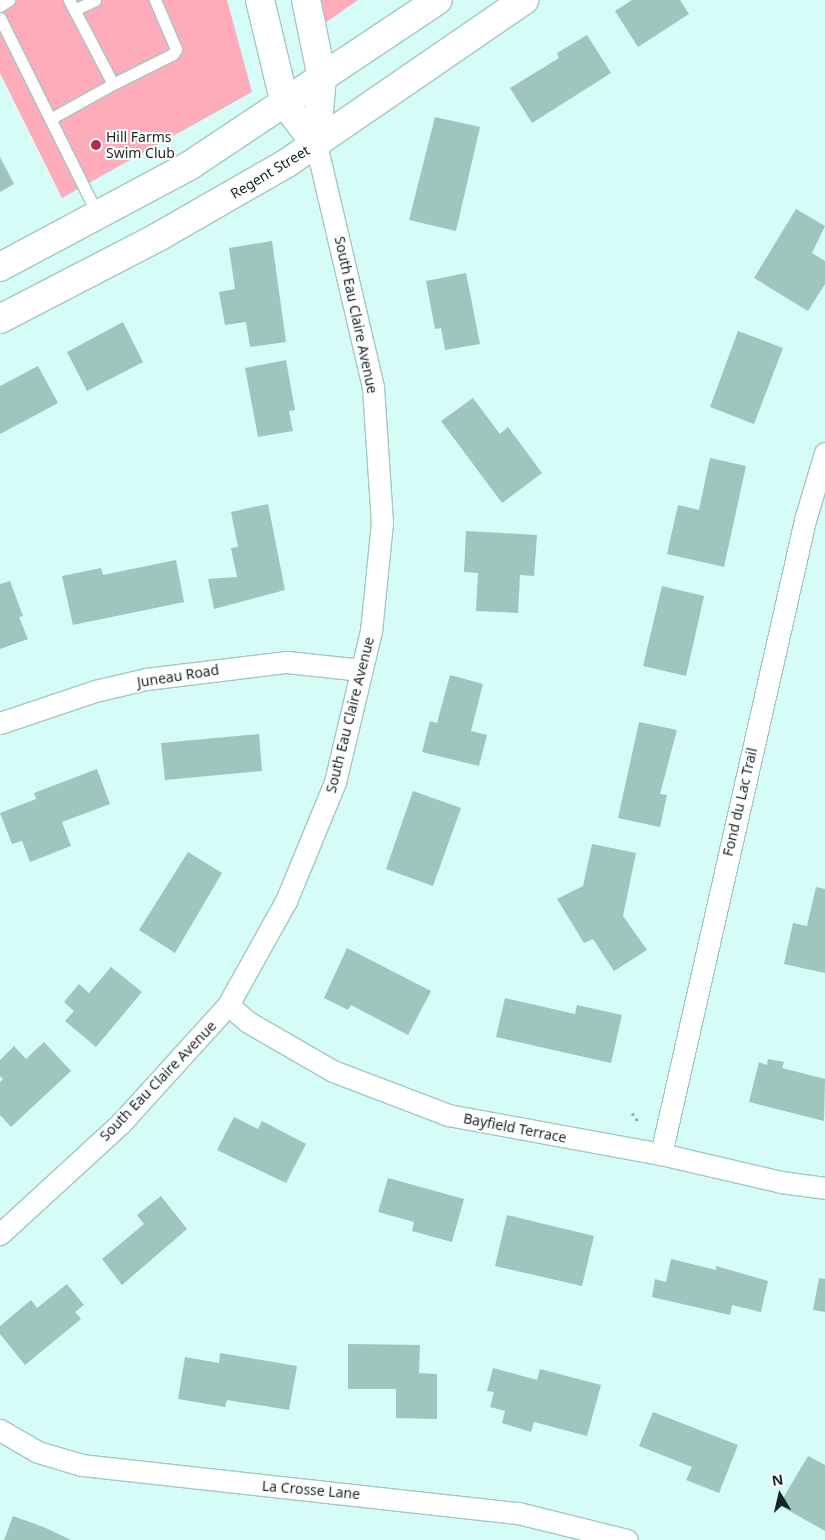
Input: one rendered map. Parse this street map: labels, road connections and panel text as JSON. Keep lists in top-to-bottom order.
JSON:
{
  "streets": {
    "street": [
      "Regent Street",
      "South Eau Claire Avenue",
      "Juneau Road",
      "Fond du Lac Trail",
      "Bayfield Terrace",
      "La Crosse Lane"
    ]
  },
  "crossings": [
    ["Regent Street", "South Eau Claire Avenue"],
    ["South Eau Claire Avenue", "Juneau Road"],
    ["South Eau Claire Avenue", "Bayfield Terrace"],
    ["Fond du Lac Trail", "Bayfield Terrace"]
  ],
  "places": ["Hill Farms Swim Club"],
  "north": "top"
}
